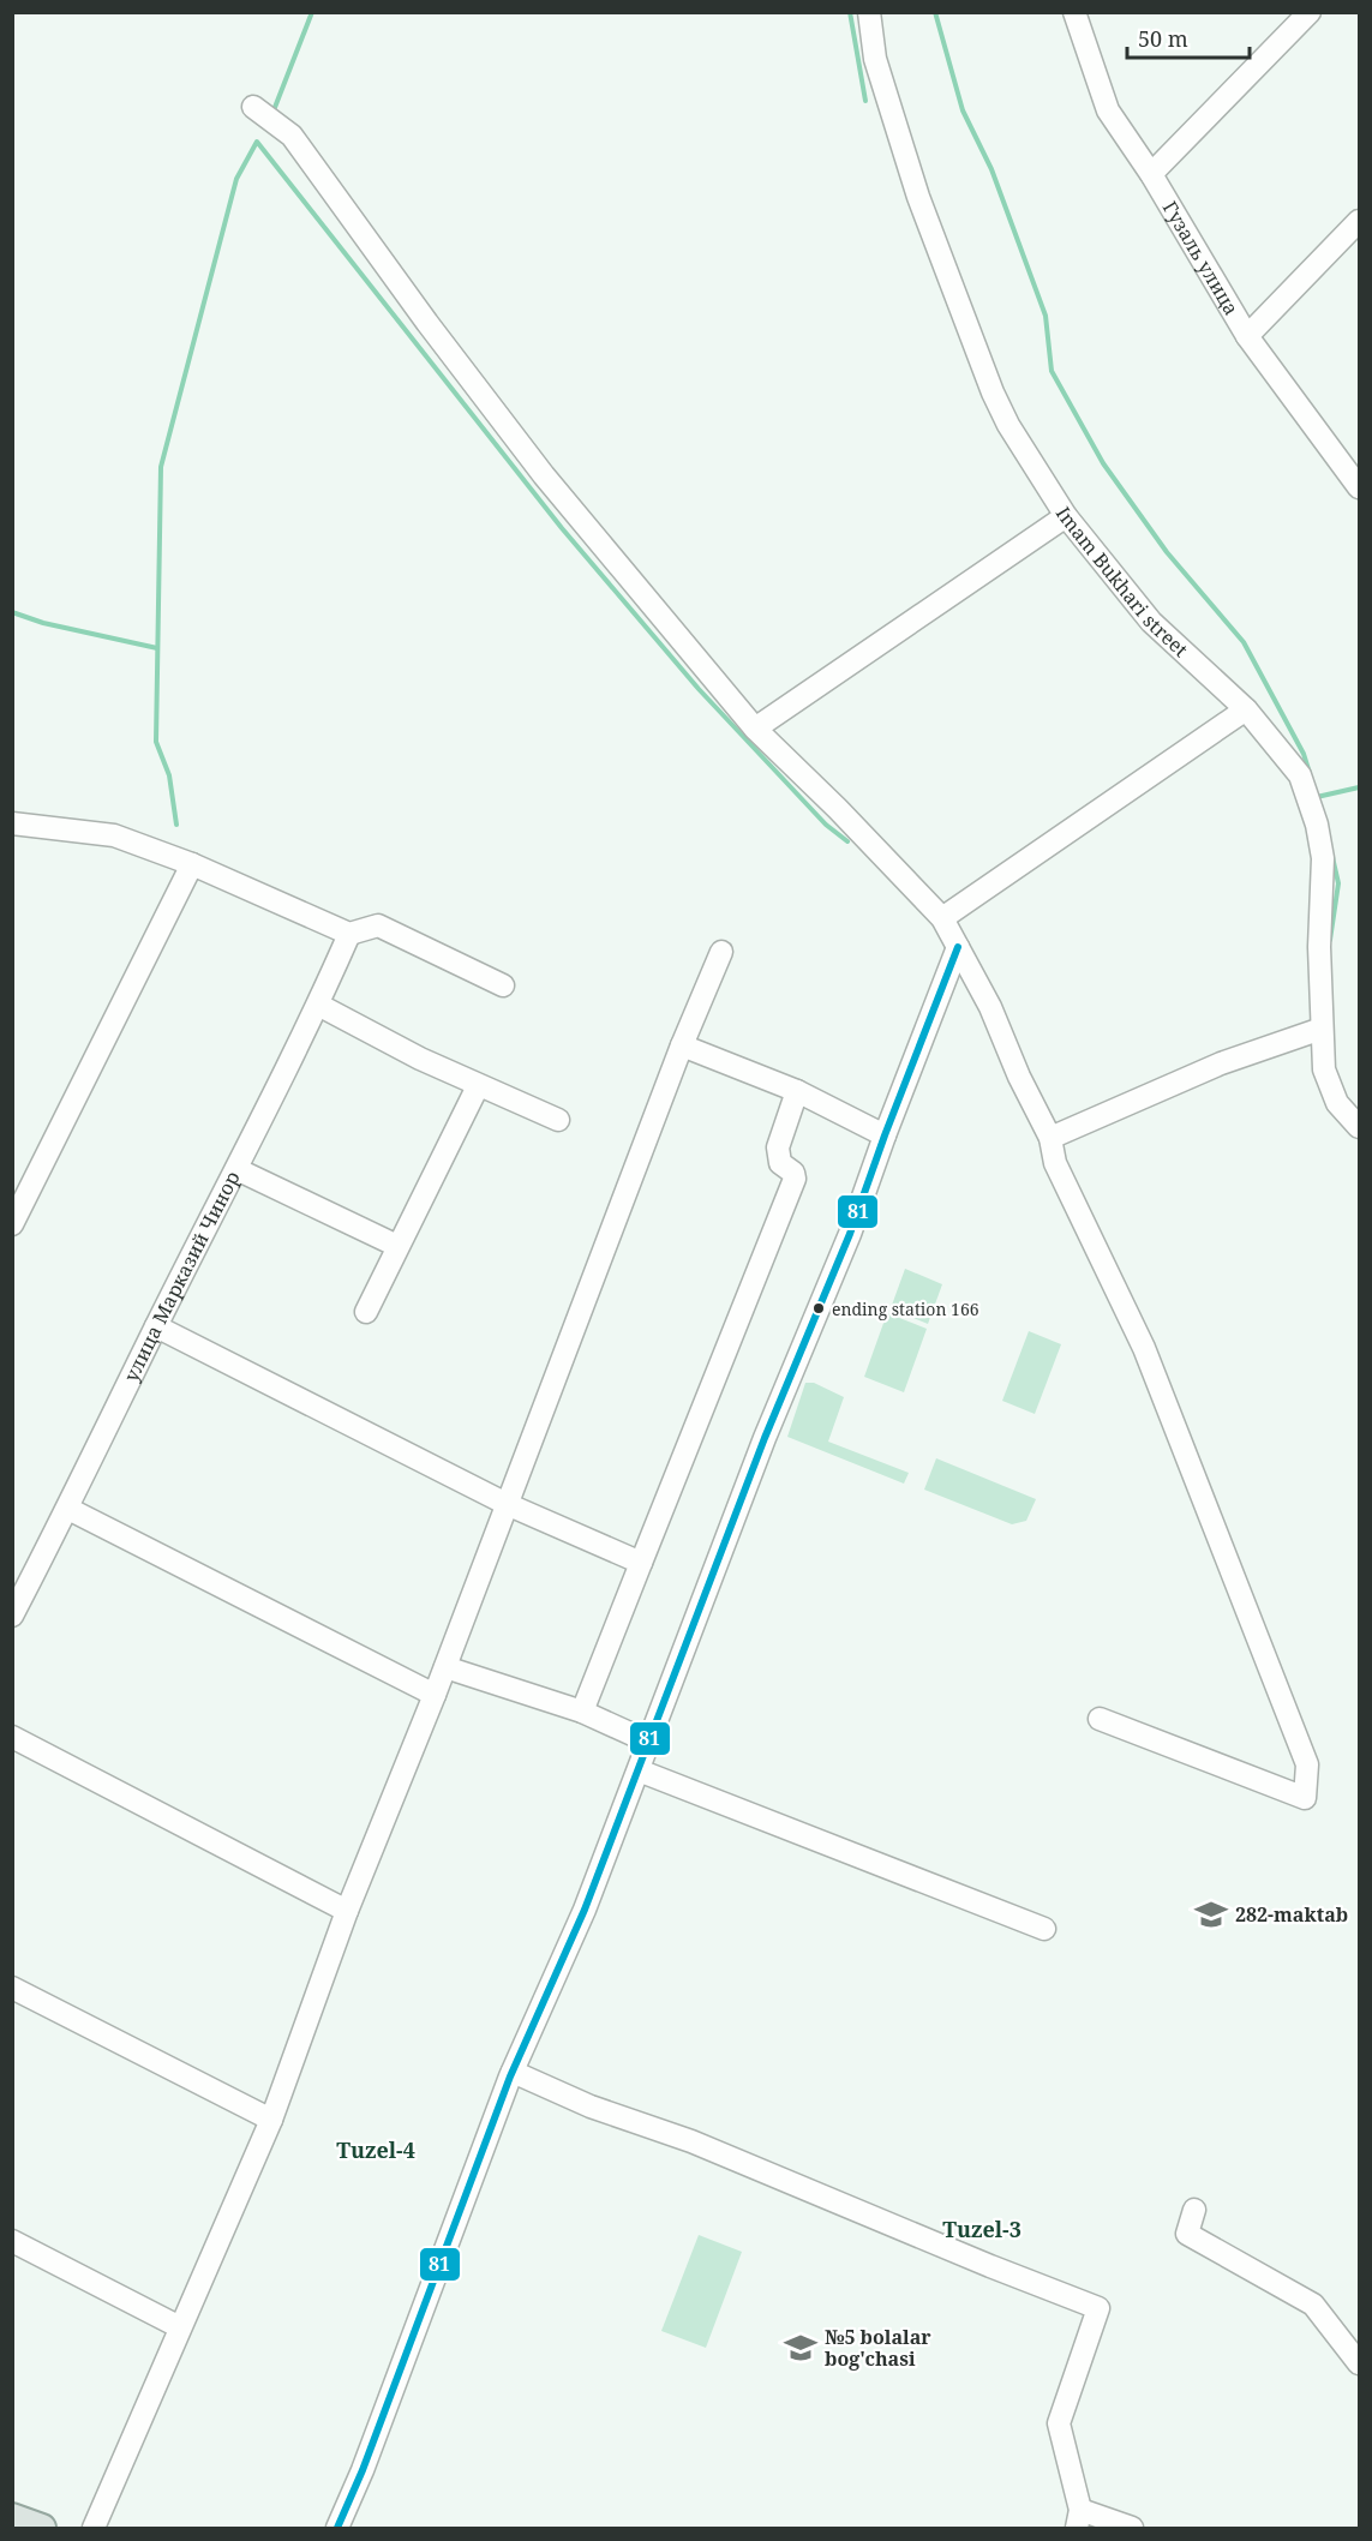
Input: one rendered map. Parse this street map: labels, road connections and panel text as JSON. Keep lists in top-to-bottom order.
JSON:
{
  "streets": {
    "street": ["Гузаль улица", "Imam Bukhari street", "улица Марказий Чинор"]
  },
  "districts": ["Tuzel-4", "Tuzel-3"],
  "places": {
    "other": ["ending station 166"],
    "school or university": ["282-maktab", "№5 bolalar bog'chasi"]
  },
  "lines": ["transit line 81"],
  "scale_bar": "50 m"
}
